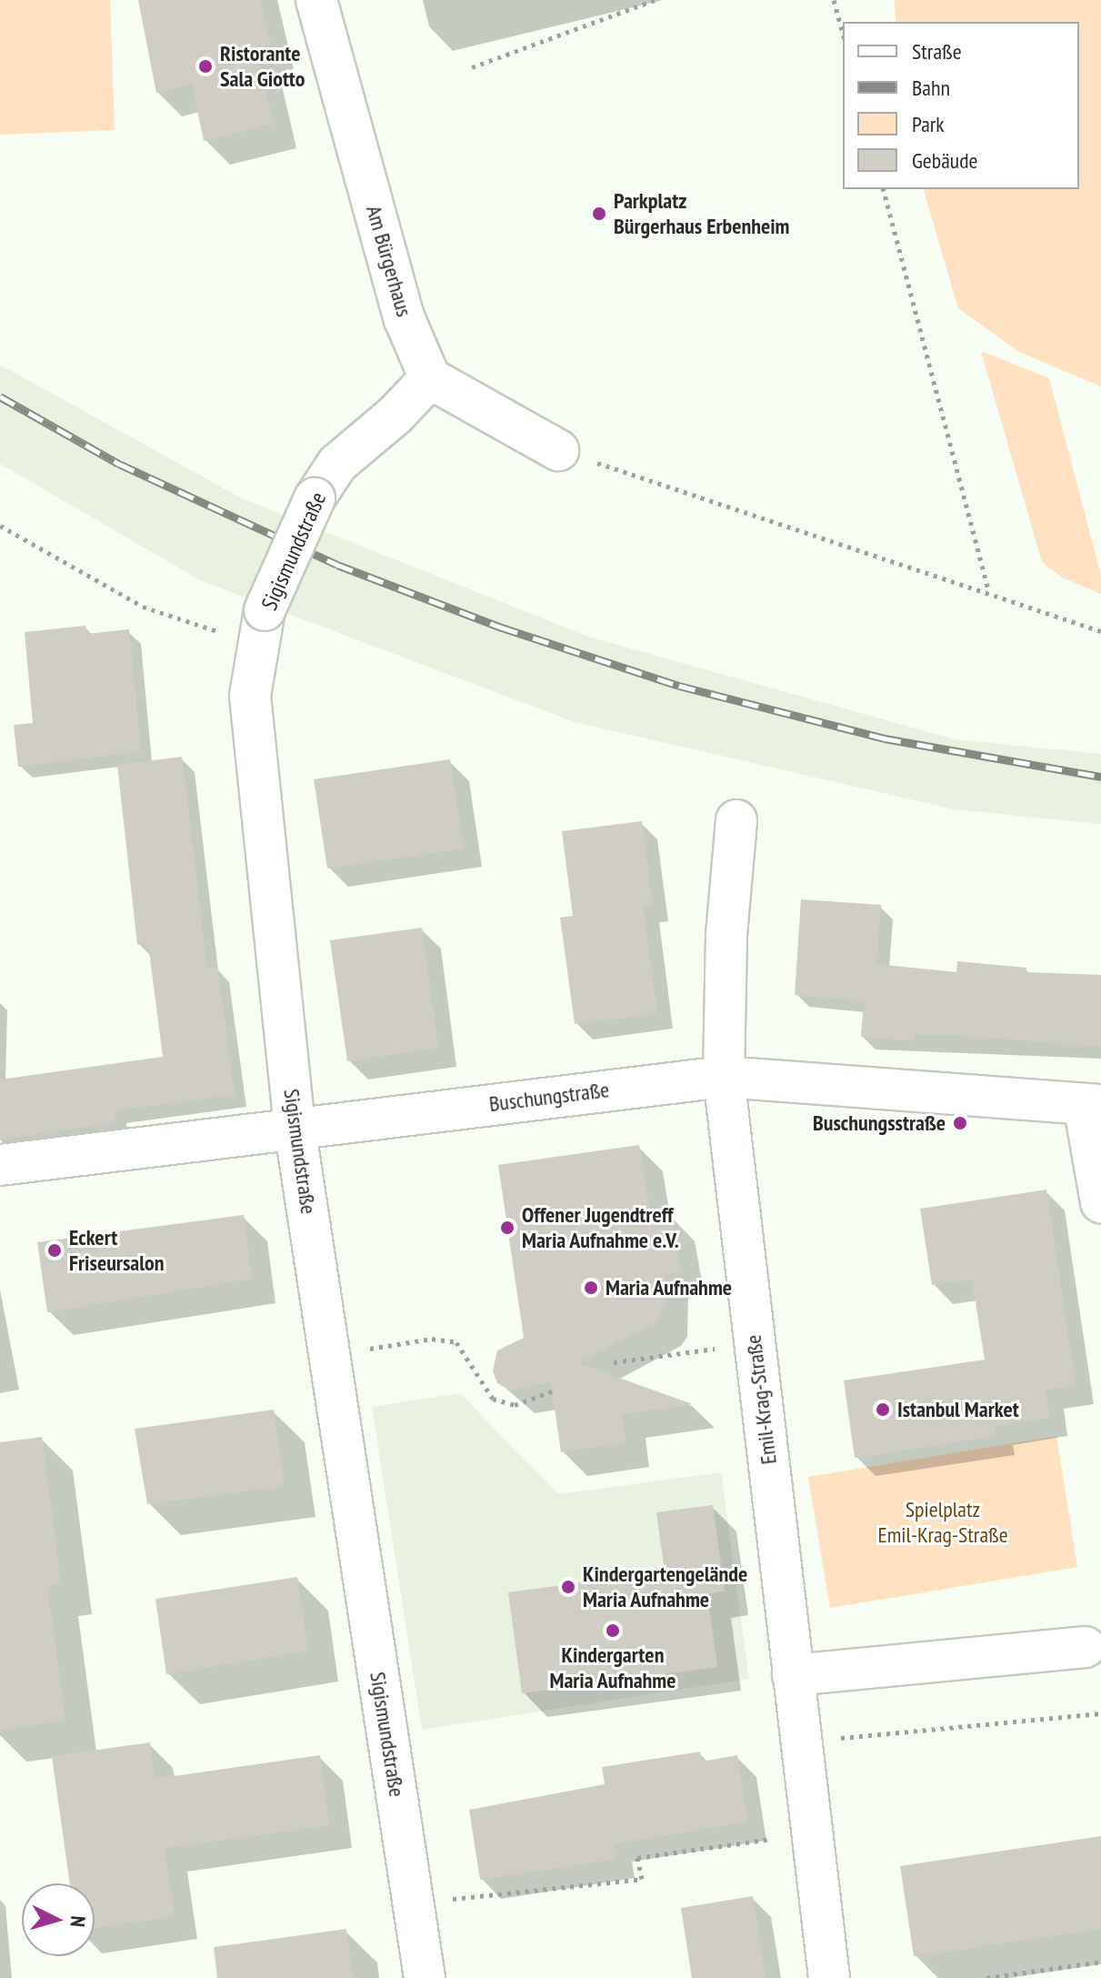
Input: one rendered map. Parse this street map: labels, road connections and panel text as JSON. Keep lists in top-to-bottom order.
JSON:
{
  "streets": {
    "street": [
      "Am Bürgerhaus",
      "Sigismundstraße",
      "Buschungstraße",
      "Emil-Krag-Straße"
    ]
  },
  "crossings": [
    ["Am Bürgerhaus", "Sigismundstraße"],
    ["Sigismundstraße", "Buschungstraße"],
    ["Buschungstraße", "Emil-Krag-Straße"]
  ],
  "parks": ["Spielplatz Emil-Krag-Straße"],
  "places": [
    "Ristorante Sala Giotto",
    "Parkplatz Bürgerhaus Erbenheim",
    "Buschungsstraße",
    "Offener Jugendtreff Maria Aufnahme e.V.",
    "Eckert Friseursalon",
    "Maria Aufnahme",
    "Istanbul Market",
    "Kindergartengelände Maria Aufnahme",
    "Kindergarten Maria Aufnahme"
  ],
  "legend": [
    "Straße",
    "Bahn",
    "Park",
    "Gebäude"
  ],
  "north": "right"
}
